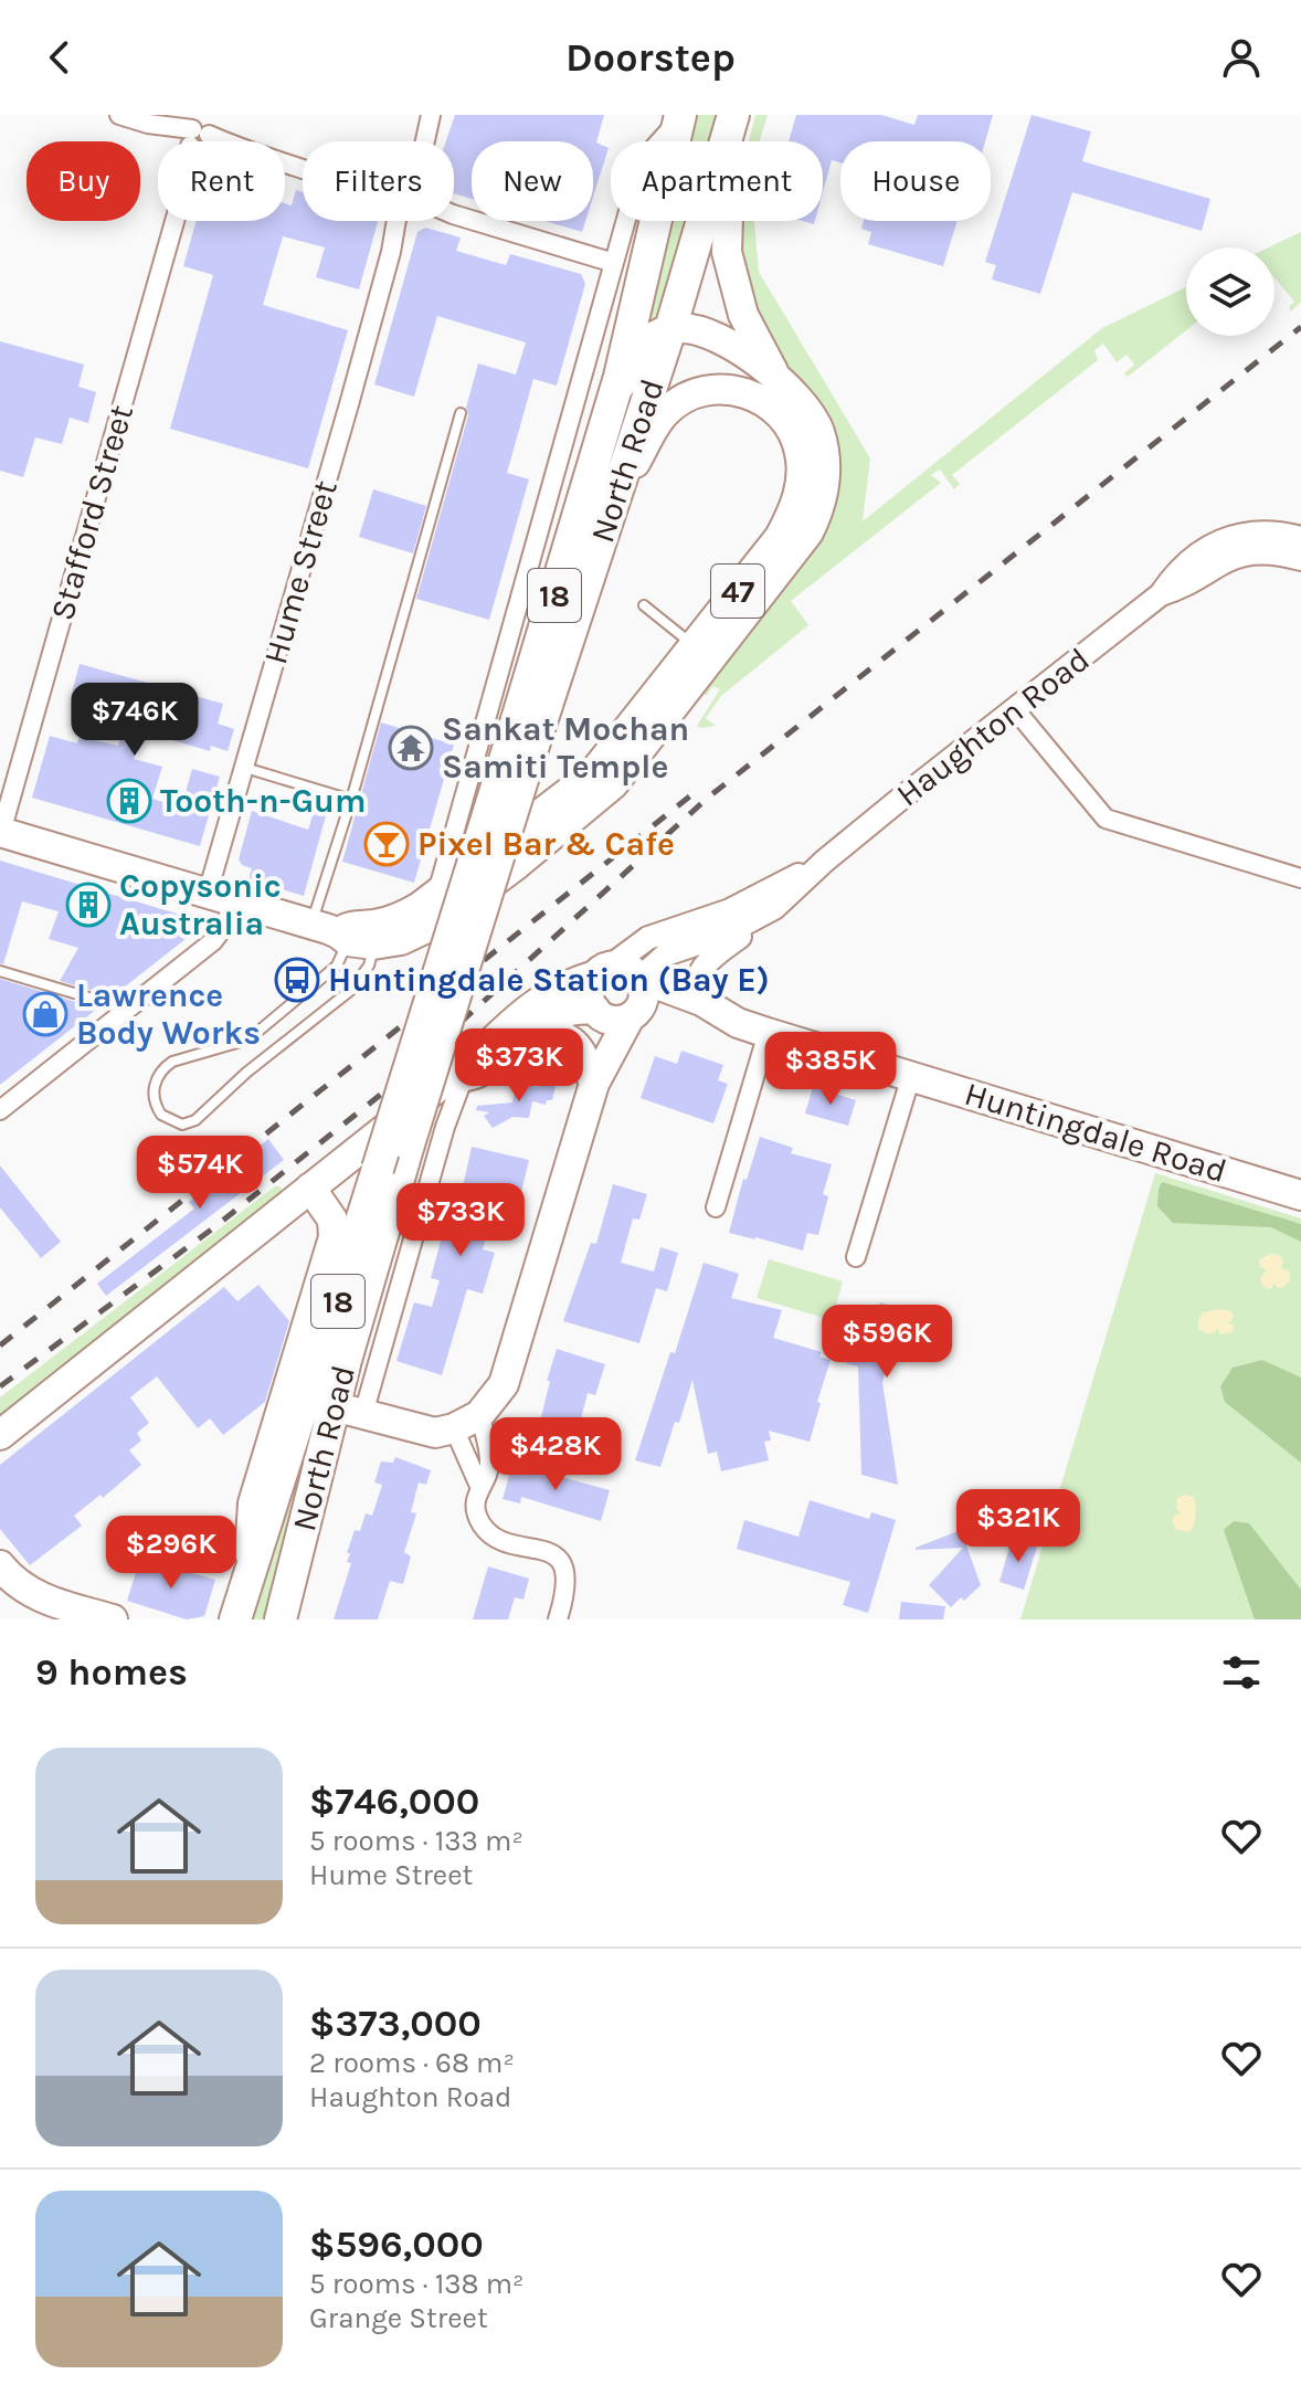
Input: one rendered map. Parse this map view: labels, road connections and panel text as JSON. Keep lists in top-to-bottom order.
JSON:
{
  "streets": {
    "highway": ["North Road", "18"],
    "main road": ["47", "Haughton Road", "Huntingdale Road"],
    "street": ["Stafford Street", "Hume Street"]
  },
  "crossings": [
    ["North Road", "47"],
    ["North Road", "Haughton Road"],
    ["Haughton Road", "Huntingdale Road"]
  ],
  "places": {
    "temple": ["Sankat Mochan Samiti Temple"],
    "building": ["Tooth-n-Gum", "Copysonic Australia"],
    "bar": ["Pixel Bar & Cafe"],
    "bus stop": ["Huntingdale Station (Bay E)"],
    "shop": ["Lawrence Body Works"]
  },
  "page": {
    "header": "Doorstep",
    "chip": [
      "Buy",
      "Rent",
      "Filters",
      "New",
      "Apartment",
      "House"
    ],
    "price": [
      "$746K",
      "$373K",
      "$385K",
      "$574K",
      "$733K",
      "$596K",
      "$428K",
      "$321K",
      "$296K"
    ],
    "heading": "9 homes",
    "list": [
      {
        "name": "$746,000",
        "note": "5 rooms · 133 m² · Hume Street"
      },
      {
        "name": "$373,000",
        "note": "2 rooms · 68 m² · Haughton Road"
      },
      {
        "name": "$596,000",
        "note": "5 rooms · 138 m² · Grange Street"
      }
    ]
  }
}
